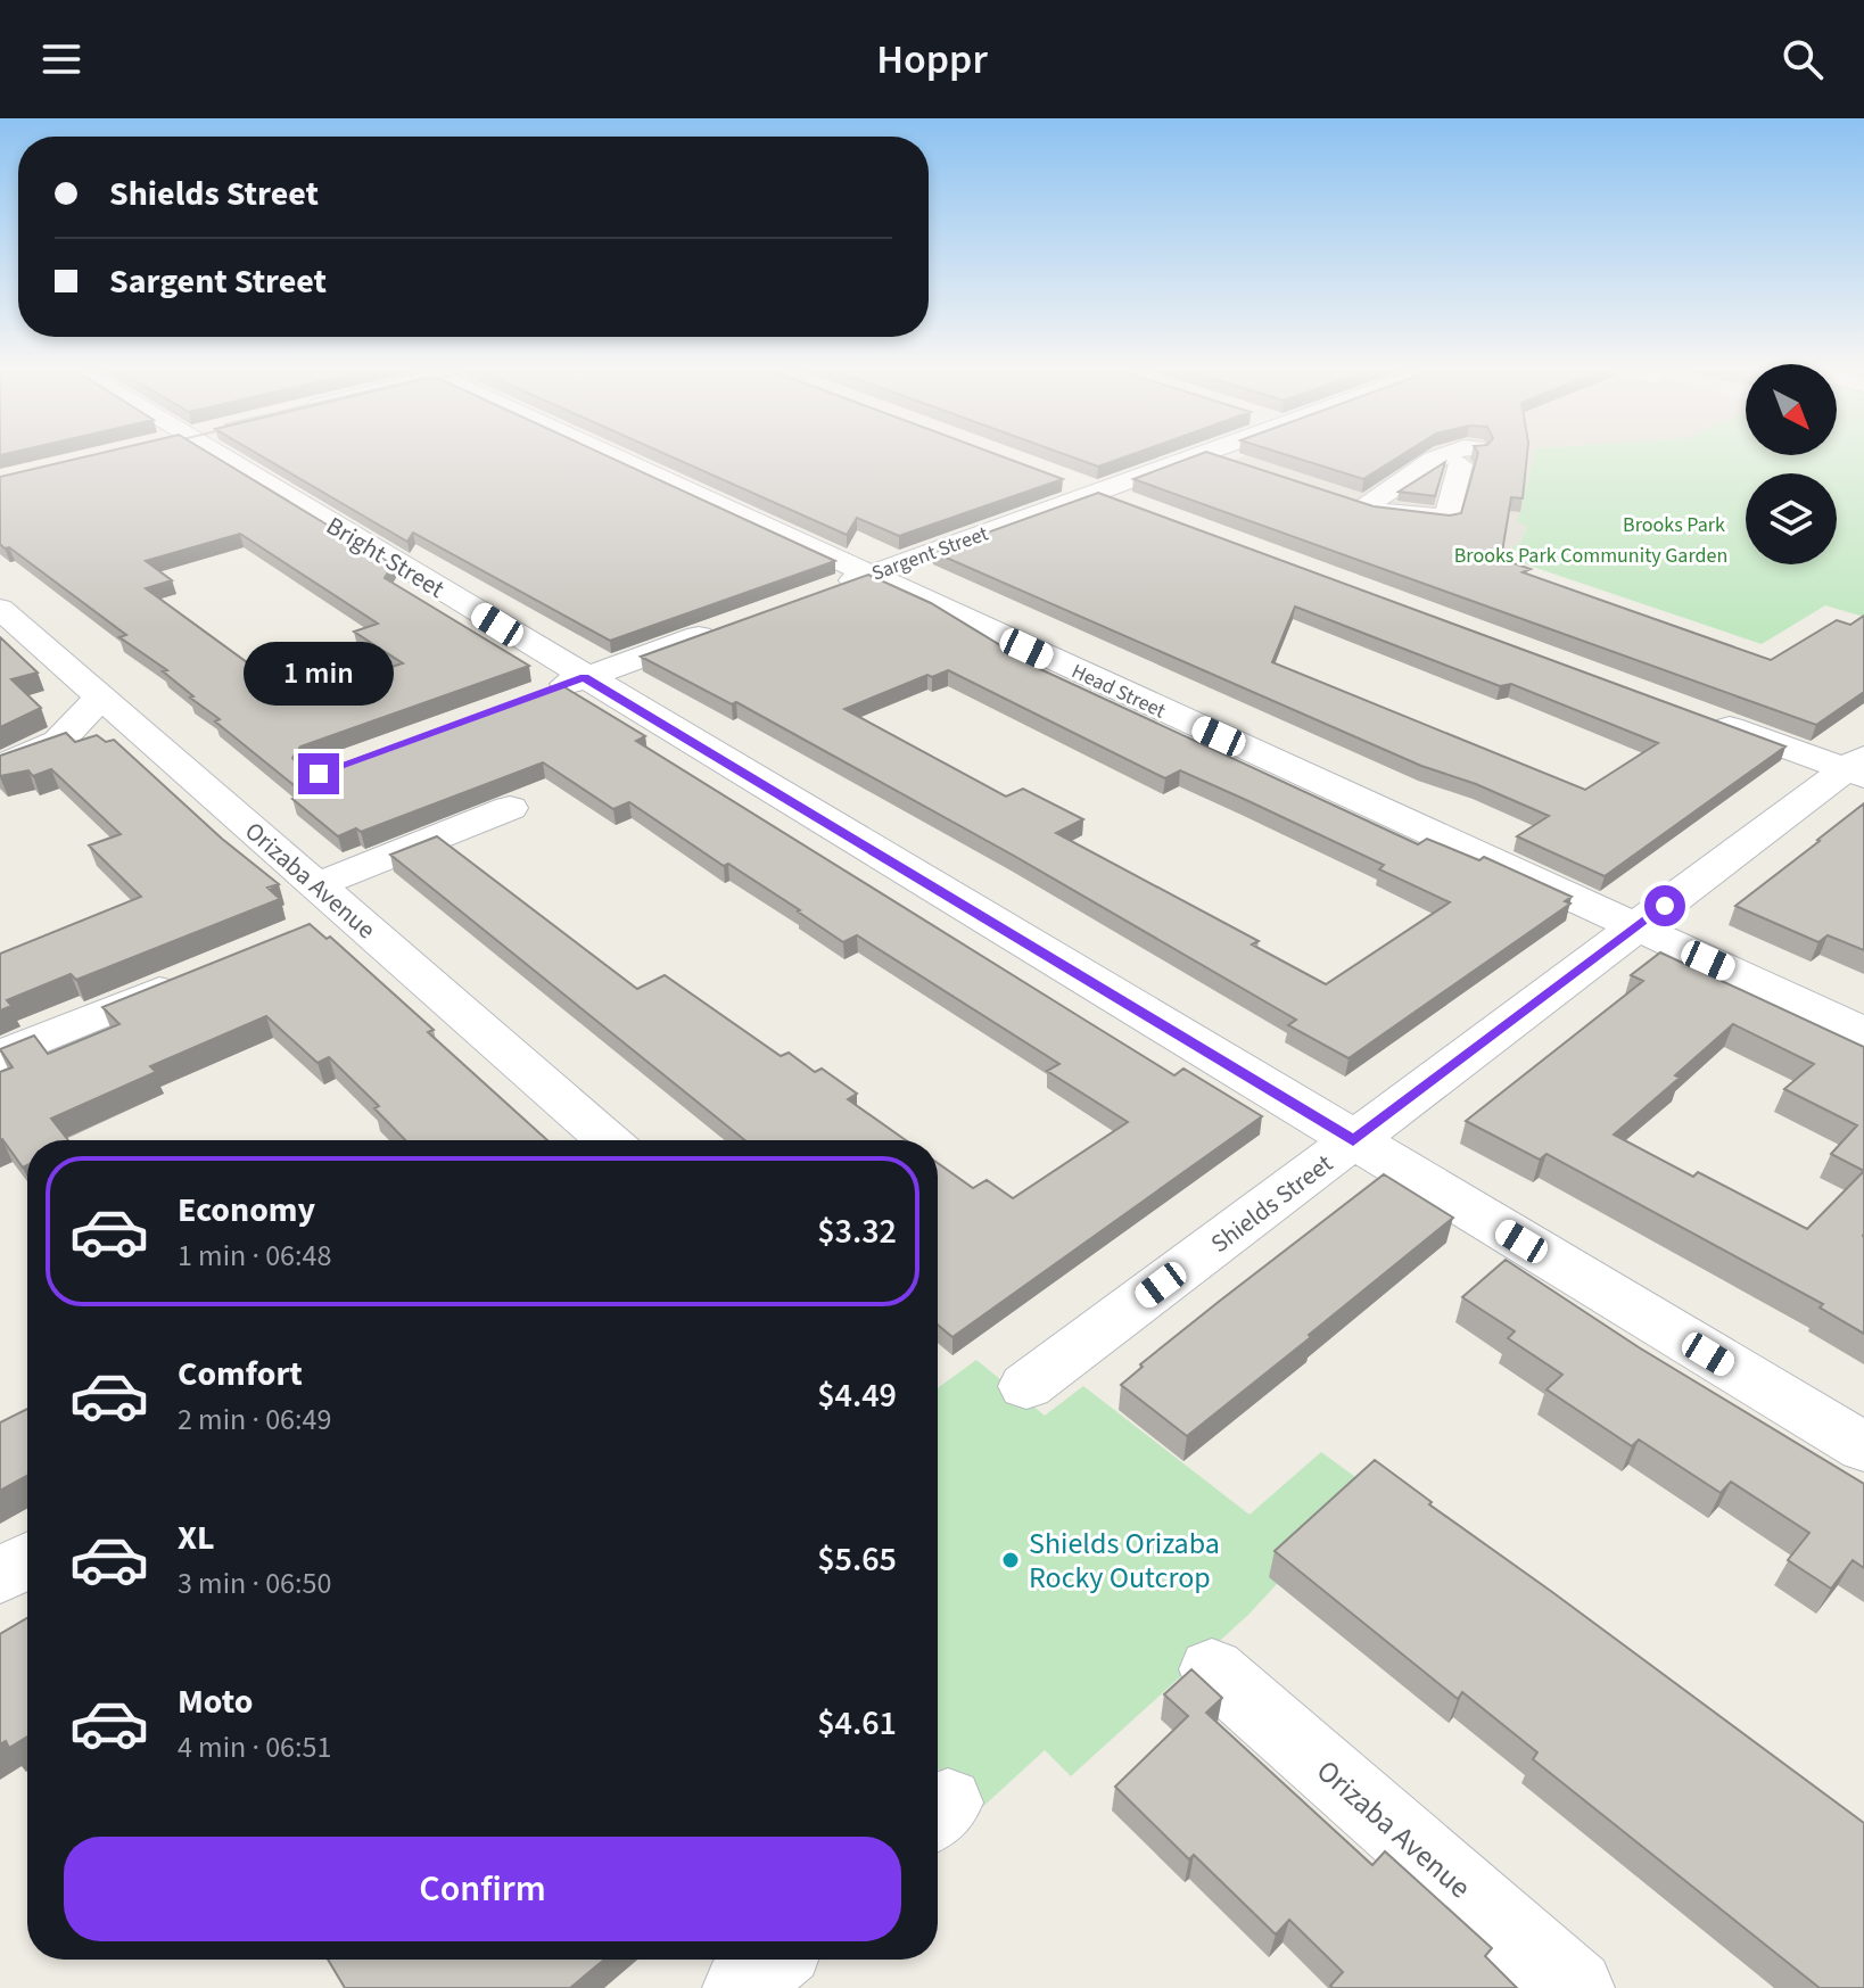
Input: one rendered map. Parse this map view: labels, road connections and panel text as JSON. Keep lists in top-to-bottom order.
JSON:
{
  "streets": {
    "street": [
      "Sargent Street",
      "Bright Street",
      "Head Street",
      "Orizaba Avenue",
      "Shields Street"
    ]
  },
  "crossings": [
    ["Sargent Street", "Head Street"],
    ["Bright Street", "Shields Street"],
    ["Head Street", "Shields Street"]
  ],
  "parks": ["Brooks Park", "Brooks Park Community Garden"],
  "places": ["Shields Orizaba Rocky Outcrop"],
  "north": "bottom right",
  "page": {
    "header": "Hoppr",
    "banner": ["Shields Street", "Sargent Street"],
    "bubble": "1 min",
    "list": [
      {
        "name": "Economy",
        "note": "1 min · 06:48",
        "value": "$3.32"
      },
      {
        "name": "Comfort",
        "note": "2 min · 06:49",
        "value": "$4.49"
      },
      {
        "name": "XL",
        "note": "3 min · 06:50",
        "value": "$5.65"
      },
      {
        "name": "Moto",
        "note": "4 min · 06:51",
        "value": "$4.61"
      }
    ],
    "buttons": "Confirm"
  }
}
